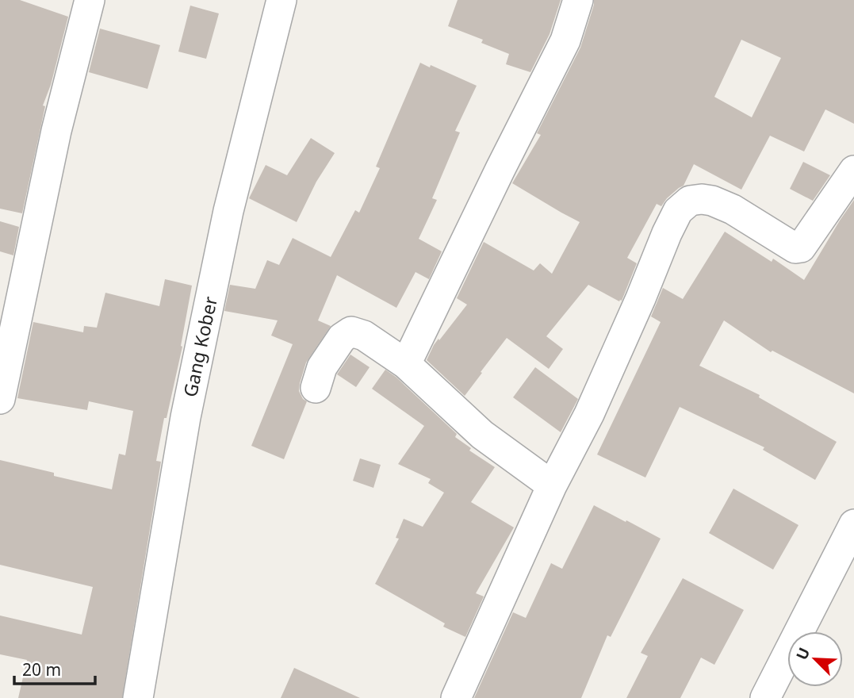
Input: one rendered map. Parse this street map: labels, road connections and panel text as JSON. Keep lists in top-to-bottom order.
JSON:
{
  "streets": {
    "street": ["Gang Kober"]
  },
  "scale_bar": "20 m",
  "north": "top left"
}
